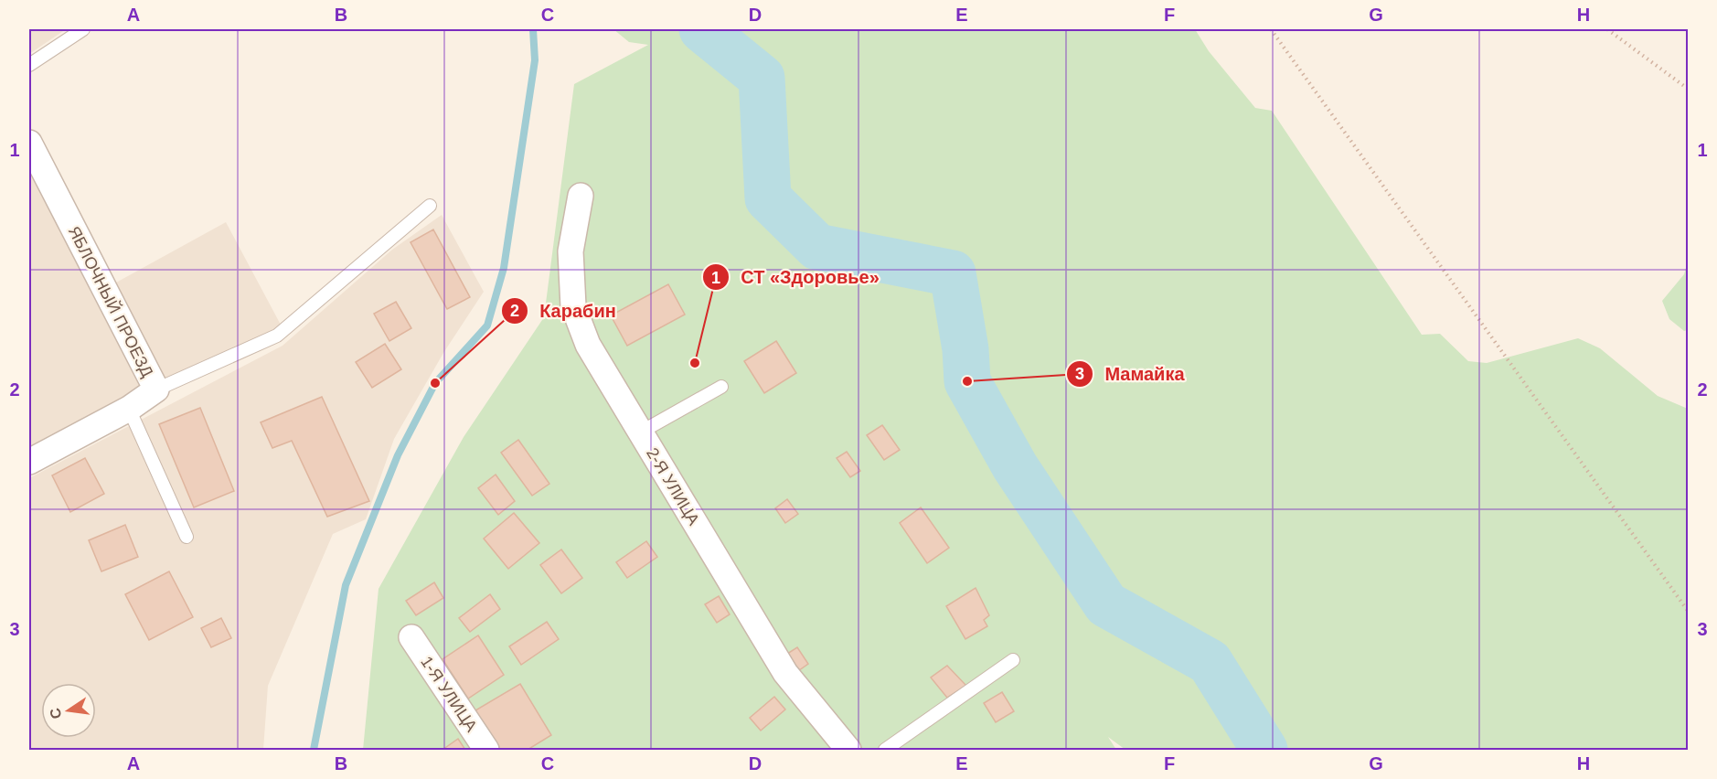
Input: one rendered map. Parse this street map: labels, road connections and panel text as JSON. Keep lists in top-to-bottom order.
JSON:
{
  "streets": {
    "street": ["ЯБЛОЧНЫЙ ПРОЕЗД", "2-Я УЛИЦА", "1-Я УЛИЦА"]
  },
  "places": ["СТ «Здоровье»", "Мамайка", "Карабин"],
  "north": "left",
  "grid": {
    "columns": [
      "A",
      "B",
      "C",
      "D",
      "E",
      "F",
      "G",
      "H"
    ],
    "rows": ["1", "2", "3"]
  }
}
